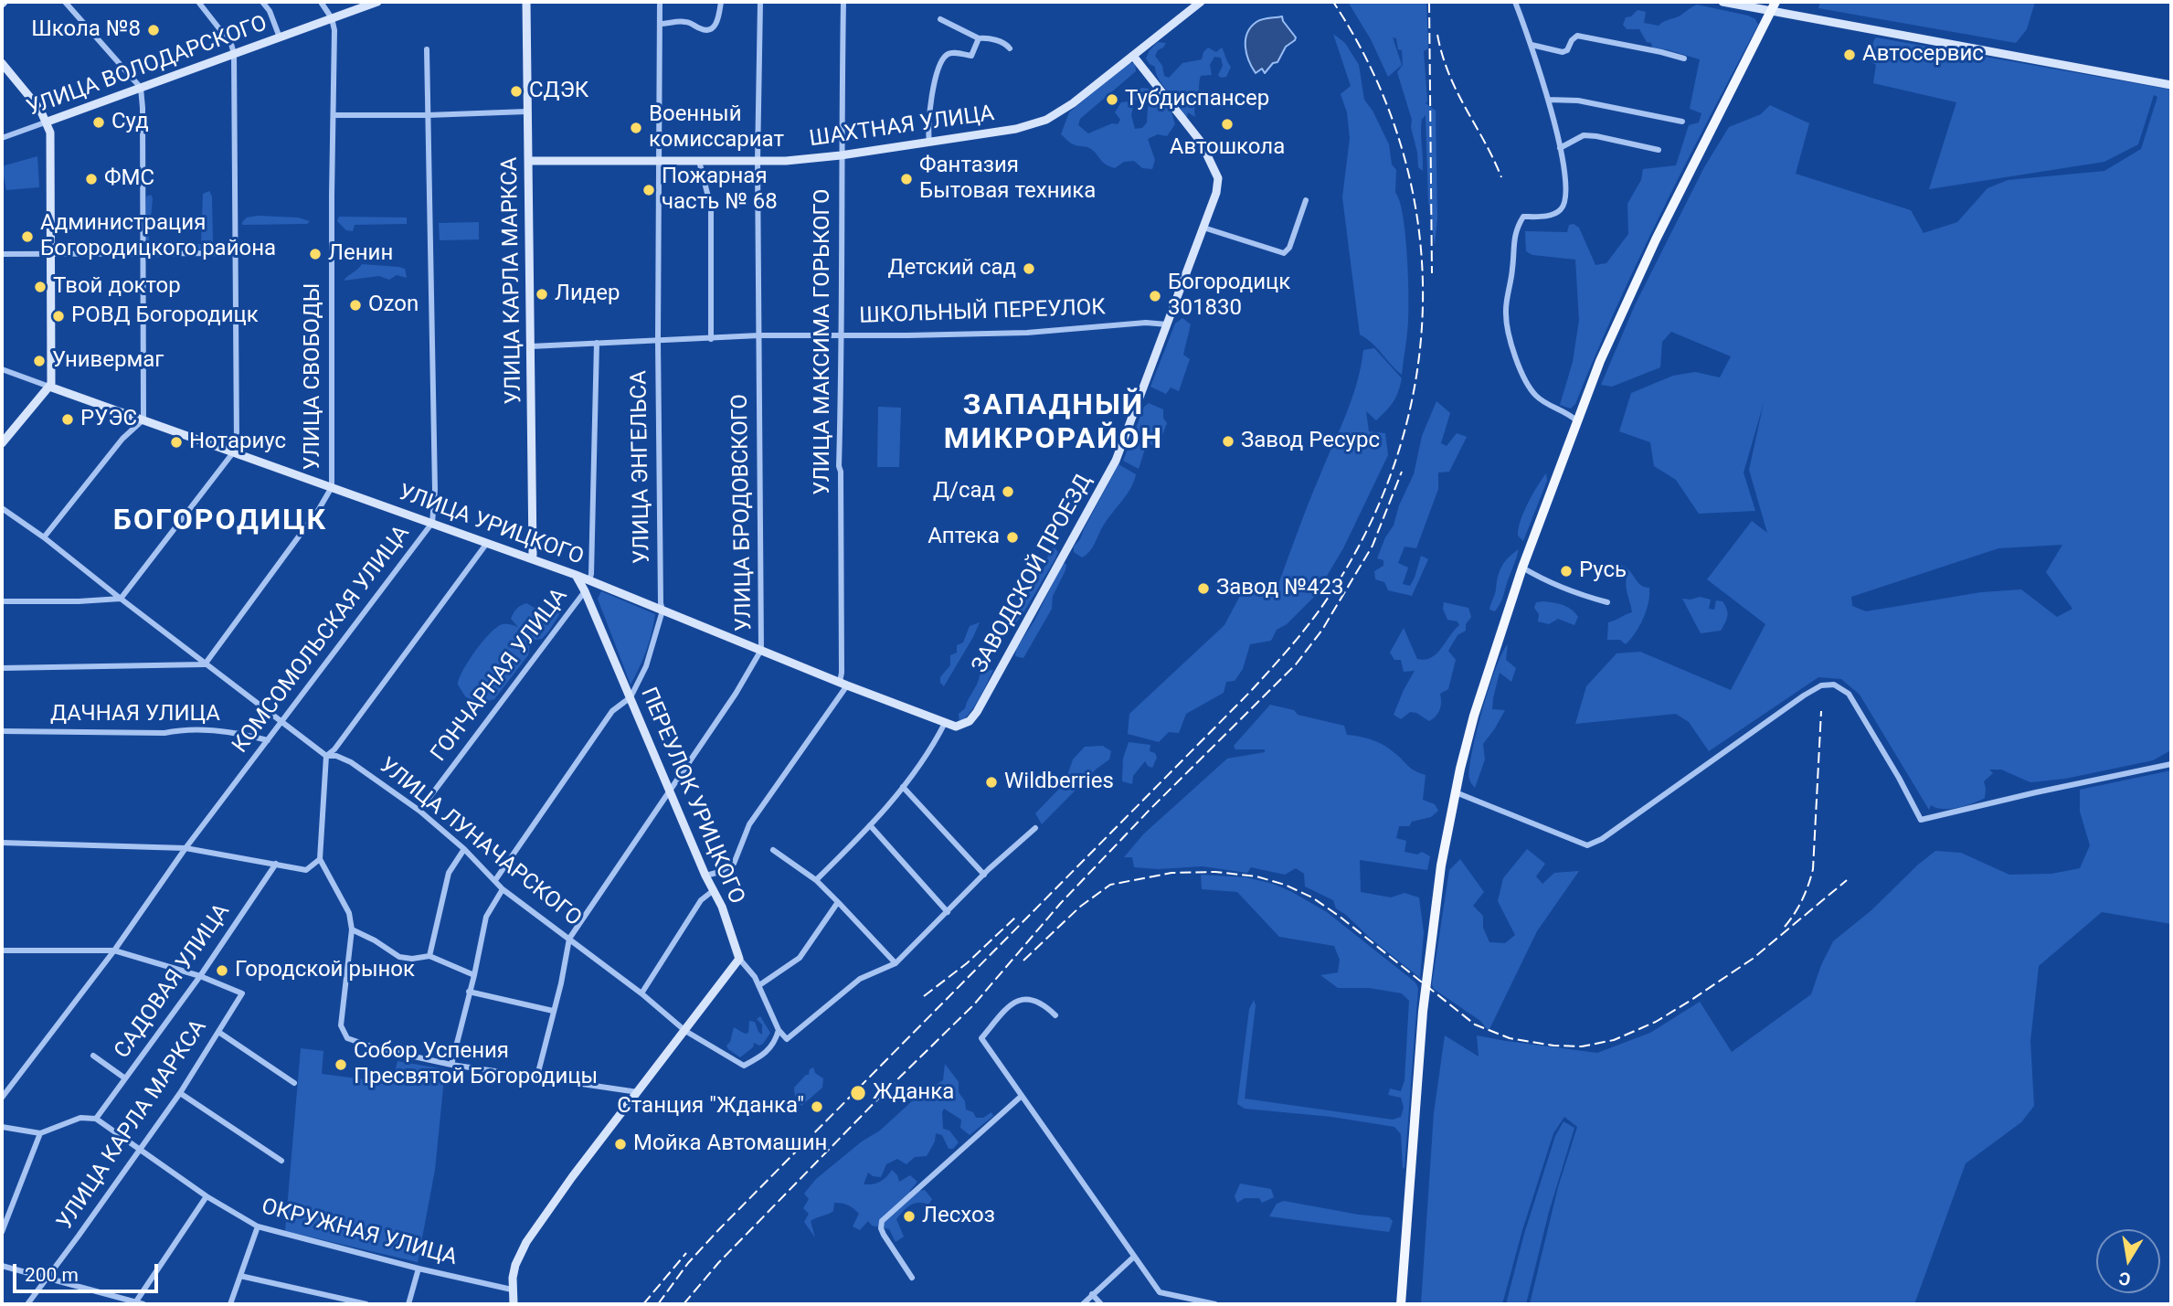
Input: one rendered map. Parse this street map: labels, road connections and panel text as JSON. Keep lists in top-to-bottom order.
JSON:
{
  "streets": {
    "street": [
      "УЛИЦА ВОЛОДАРСКОГО",
      "ШАХТНАЯ УЛИЦА",
      "УЛИЦА КАРЛА МАРКСА",
      "ШКОЛЬНЫЙ ПЕРЕУЛОК",
      "УЛИЦА МАКСИМА ГОРЬКОГО",
      "УЛИЦА СВОБОДЫ",
      "УЛИЦА ЭНГЕЛЬСА",
      "УЛИЦА БРОДОВСКОГО",
      "УЛИЦА УРИЦКОГО",
      "ЗАВОДСКОЙ ПРОЕЗД",
      "КОМСОМОЛЬСКАЯ УЛИЦА",
      "ГОНЧАРНАЯ УЛИЦА",
      "ДАЧНАЯ УЛИЦА",
      "ПЕРЕУЛОК УРИЦКОГО",
      "УЛИЦА ЛУНАЧАРСКОГО",
      "САДОВАЯ УЛИЦА",
      "ОКРУЖНАЯ УЛИЦА"
    ]
  },
  "crossings": [
    ["УЛИЦА ВОЛОДАРСКОГО", "УЛИЦА СВОБОДЫ"],
    ["ШАХТНАЯ УЛИЦА", "УЛИЦА КАРЛА МАРКСА"],
    ["ШАХТНАЯ УЛИЦА", "УЛИЦА МАКСИМА ГОРЬКОГО"],
    ["ШАХТНАЯ УЛИЦА", "УЛИЦА ЭНГЕЛЬСА"],
    ["ШАХТНАЯ УЛИЦА", "УЛИЦА БРОДОВСКОГО"],
    ["ШАХТНАЯ УЛИЦА", "ЗАВОДСКОЙ ПРОЕЗД"],
    ["УЛИЦА КАРЛА МАРКСА", "ШКОЛЬНЫЙ ПЕРЕУЛОК"],
    ["УЛИЦА КАРЛА МАРКСА", "УЛИЦА УРИЦКОГО"],
    ["УЛИЦА КАРЛА МАРКСА", "САДОВАЯ УЛИЦА"],
    ["УЛИЦА КАРЛА МАРКСА", "ОКРУЖНАЯ УЛИЦА"],
    ["ШКОЛЬНЫЙ ПЕРЕУЛОК", "УЛИЦА МАКСИМА ГОРЬКОГО"],
    ["ШКОЛЬНЫЙ ПЕРЕУЛОК", "УЛИЦА ЭНГЕЛЬСА"],
    ["ШКОЛЬНЫЙ ПЕРЕУЛОК", "УЛИЦА БРОДОВСКОГО"],
    ["ШКОЛЬНЫЙ ПЕРЕУЛОК", "ЗАВОДСКОЙ ПРОЕЗД"],
    ["ШКОЛЬНЫЙ ПЕРЕУЛОК", "ГОНЧАРНАЯ УЛИЦА"],
    ["УЛИЦА МАКСИМА ГОРЬКОГО", "УЛИЦА УРИЦКОГО"],
    ["УЛИЦА СВОБОДЫ", "УЛИЦА УРИЦКОГО"],
    ["УЛИЦА СВОБОДЫ", "УЛИЦА ЛУНАЧАРСКОГО"],
    ["УЛИЦА ЭНГЕЛЬСА", "УЛИЦА УРИЦКОГО"],
    ["УЛИЦА ЭНГЕЛЬСА", "ПЕРЕУЛОК УРИЦКОГО"],
    ["УЛИЦА ЭНГЕЛЬСА", "УЛИЦА ЛУНАЧАРСКОГО"],
    ["УЛИЦА БРОДОВСКОГО", "УЛИЦА УРИЦКОГО"],
    ["УЛИЦА БРОДОВСКОГО", "ПЕРЕУЛОК УРИЦКОГО"],
    ["УЛИЦА БРОДОВСКОГО", "УЛИЦА ЛУНАЧАРСКОГО"],
    ["УЛИЦА УРИЦКОГО", "ЗАВОДСКОЙ ПРОЕЗД"],
    ["УЛИЦА УРИЦКОГО", "КОМСОМОЛЬСКАЯ УЛИЦА"],
    ["УЛИЦА УРИЦКОГО", "ГОНЧАРНАЯ УЛИЦА"],
    ["УЛИЦА УРИЦКОГО", "ПЕРЕУЛОК УРИЦКОГО"],
    ["КОМСОМОЛЬСКАЯ УЛИЦА", "ДАЧНАЯ УЛИЦА"],
    ["КОМСОМОЛЬСКАЯ УЛИЦА", "УЛИЦА ЛУНАЧАРСКОГО"],
    ["ГОНЧАРНАЯ УЛИЦА", "ПЕРЕУЛОК УРИЦКОГО"],
    ["ГОНЧАРНАЯ УЛИЦА", "УЛИЦА ЛУНАЧАРСКОГО"],
    ["ПЕРЕУЛОК УРИЦКОГО", "УЛИЦА ЛУНАЧАРСКОГО"],
    ["САДОВАЯ УЛИЦА", "ОКРУЖНАЯ УЛИЦА"]
  ],
  "districts": ["ЗАПАДНЫЙ МИКРОРАЙОН", "БОГОРОДИЦК"],
  "places": [
    "Школа №8",
    "Автосервис",
    "СДЭК",
    "Тубдиспансер",
    "Суд",
    "Автошкола",
    "Военный комиссариат",
    "ФМС",
    "Фантазия Бытовая техника",
    "Пожарная часть № 68",
    "Администрация Богородицкого района",
    "Ленин",
    "Детский сад",
    "Твой доктор",
    "Лидер",
    "Богородицк 301830",
    "Ozon",
    "РОВД Богородицк",
    "Универмаг",
    "РУЭС",
    "Завод Ресурс",
    "Нотариус",
    "Д/сад",
    "Аптека",
    "Русь",
    "Завод №423",
    "Wildberries",
    "Городской рынок",
    "Собор Успения Пресвятой Богородицы",
    "Жданка",
    "Станция \"Жданка\"",
    "Мойка Автомашин",
    "Лесхоз"
  ],
  "scale_bar": "200 m",
  "north": "bottom"
}
